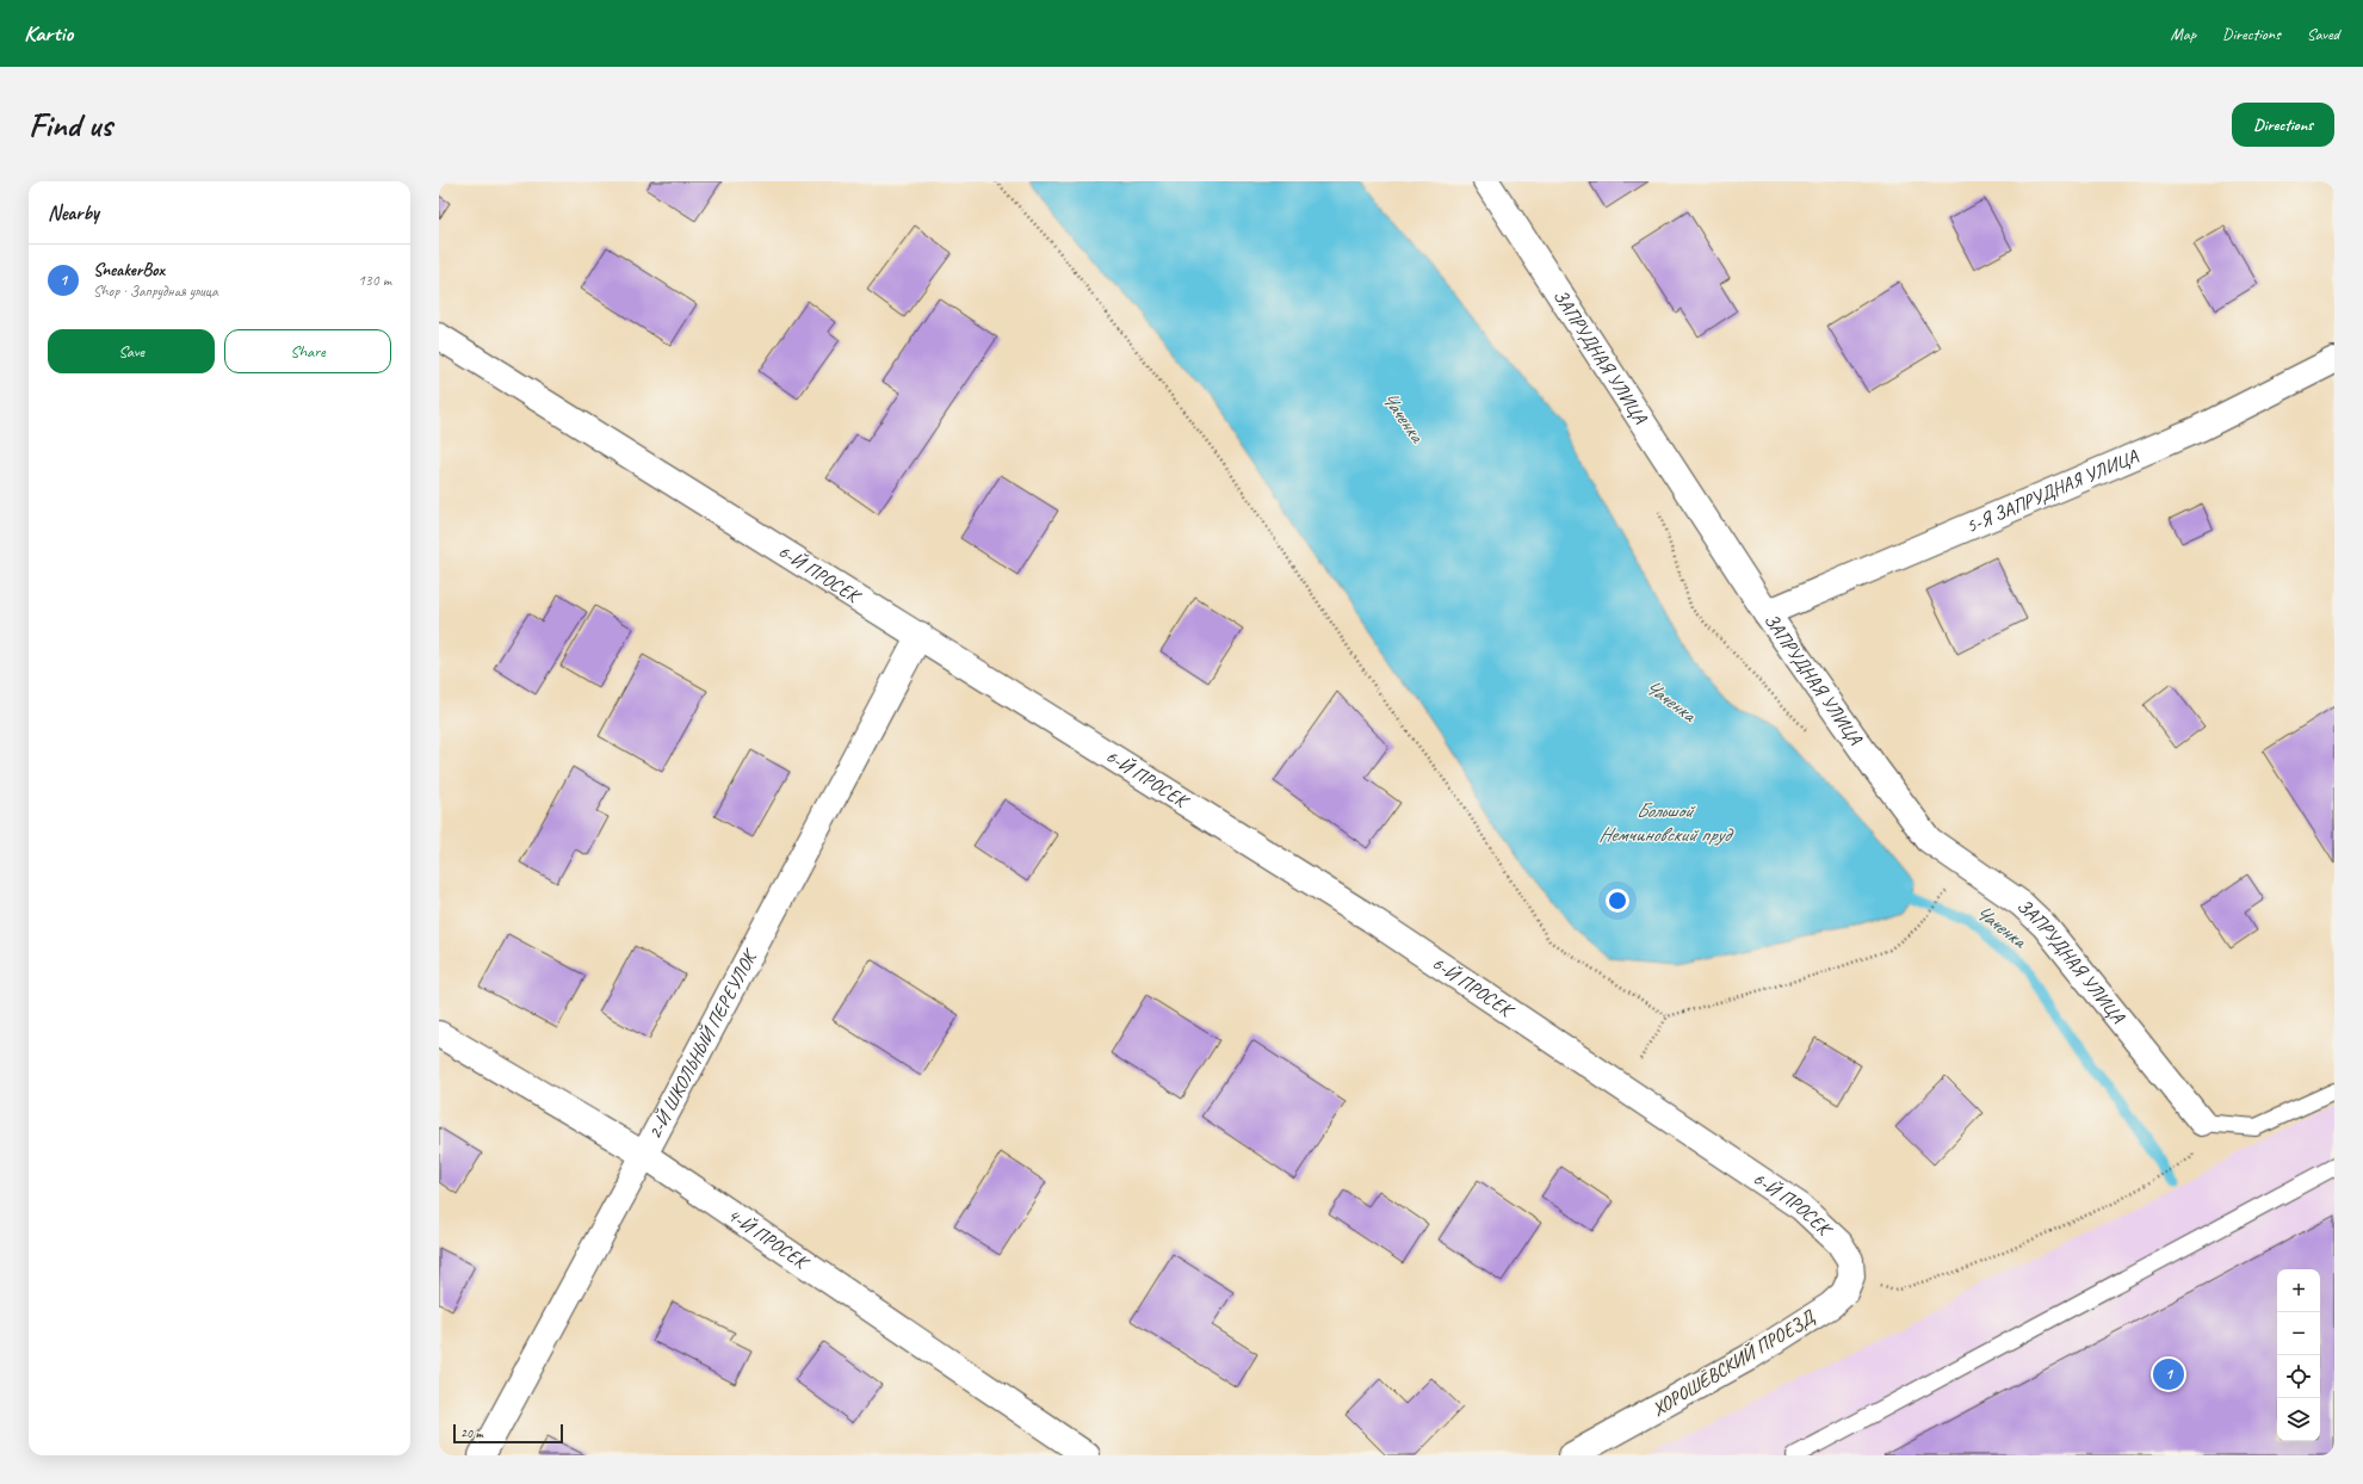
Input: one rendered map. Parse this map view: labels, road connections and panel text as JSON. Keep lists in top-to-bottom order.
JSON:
{
  "streets": {
    "street": [
      "ЗАПРУДНАЯ УЛИЦА",
      "5-Я ЗАПРУДНАЯ УЛИЦА",
      "6-Й ПРОСЕК",
      "2-Й ШКОЛЬНЫЙ ПЕРЕУЛОК",
      "4-Й ПРОСЕК",
      "ХОРОШЁВСКИЙ ПРОЕЗД"
    ]
  },
  "crossings": [
    ["ЗАПРУДНАЯ УЛИЦА", "5-Я ЗАПРУДНАЯ УЛИЦА"],
    ["6-Й ПРОСЕК", "2-Й ШКОЛЬНЫЙ ПЕРЕУЛОК"],
    ["6-Й ПРОСЕК", "ХОРОШЁВСКИЙ ПРОЕЗД"],
    ["2-Й ШКОЛЬНЫЙ ПЕРЕУЛОК", "4-Й ПРОСЕК"]
  ],
  "water": ["Чаченка", "Большой Немчиновский пруд"],
  "scale_bar": "20 m",
  "page": {
    "header": "Kartio",
    "nav": ["Map", "Directions", "Saved"],
    "buttons": [
      "Directions",
      ["Save", "Share"]
    ],
    "title": "Find us",
    "heading": "Nearby",
    "list": [
      {
        "mark": "1",
        "name": "SneakerBox",
        "note": "Shop · Запрудная улица",
        "value": "130 m"
      }
    ],
    "map_buttons": ["+", "−"],
    "pins": "1",
    "scale": "20 m"
  }
}
